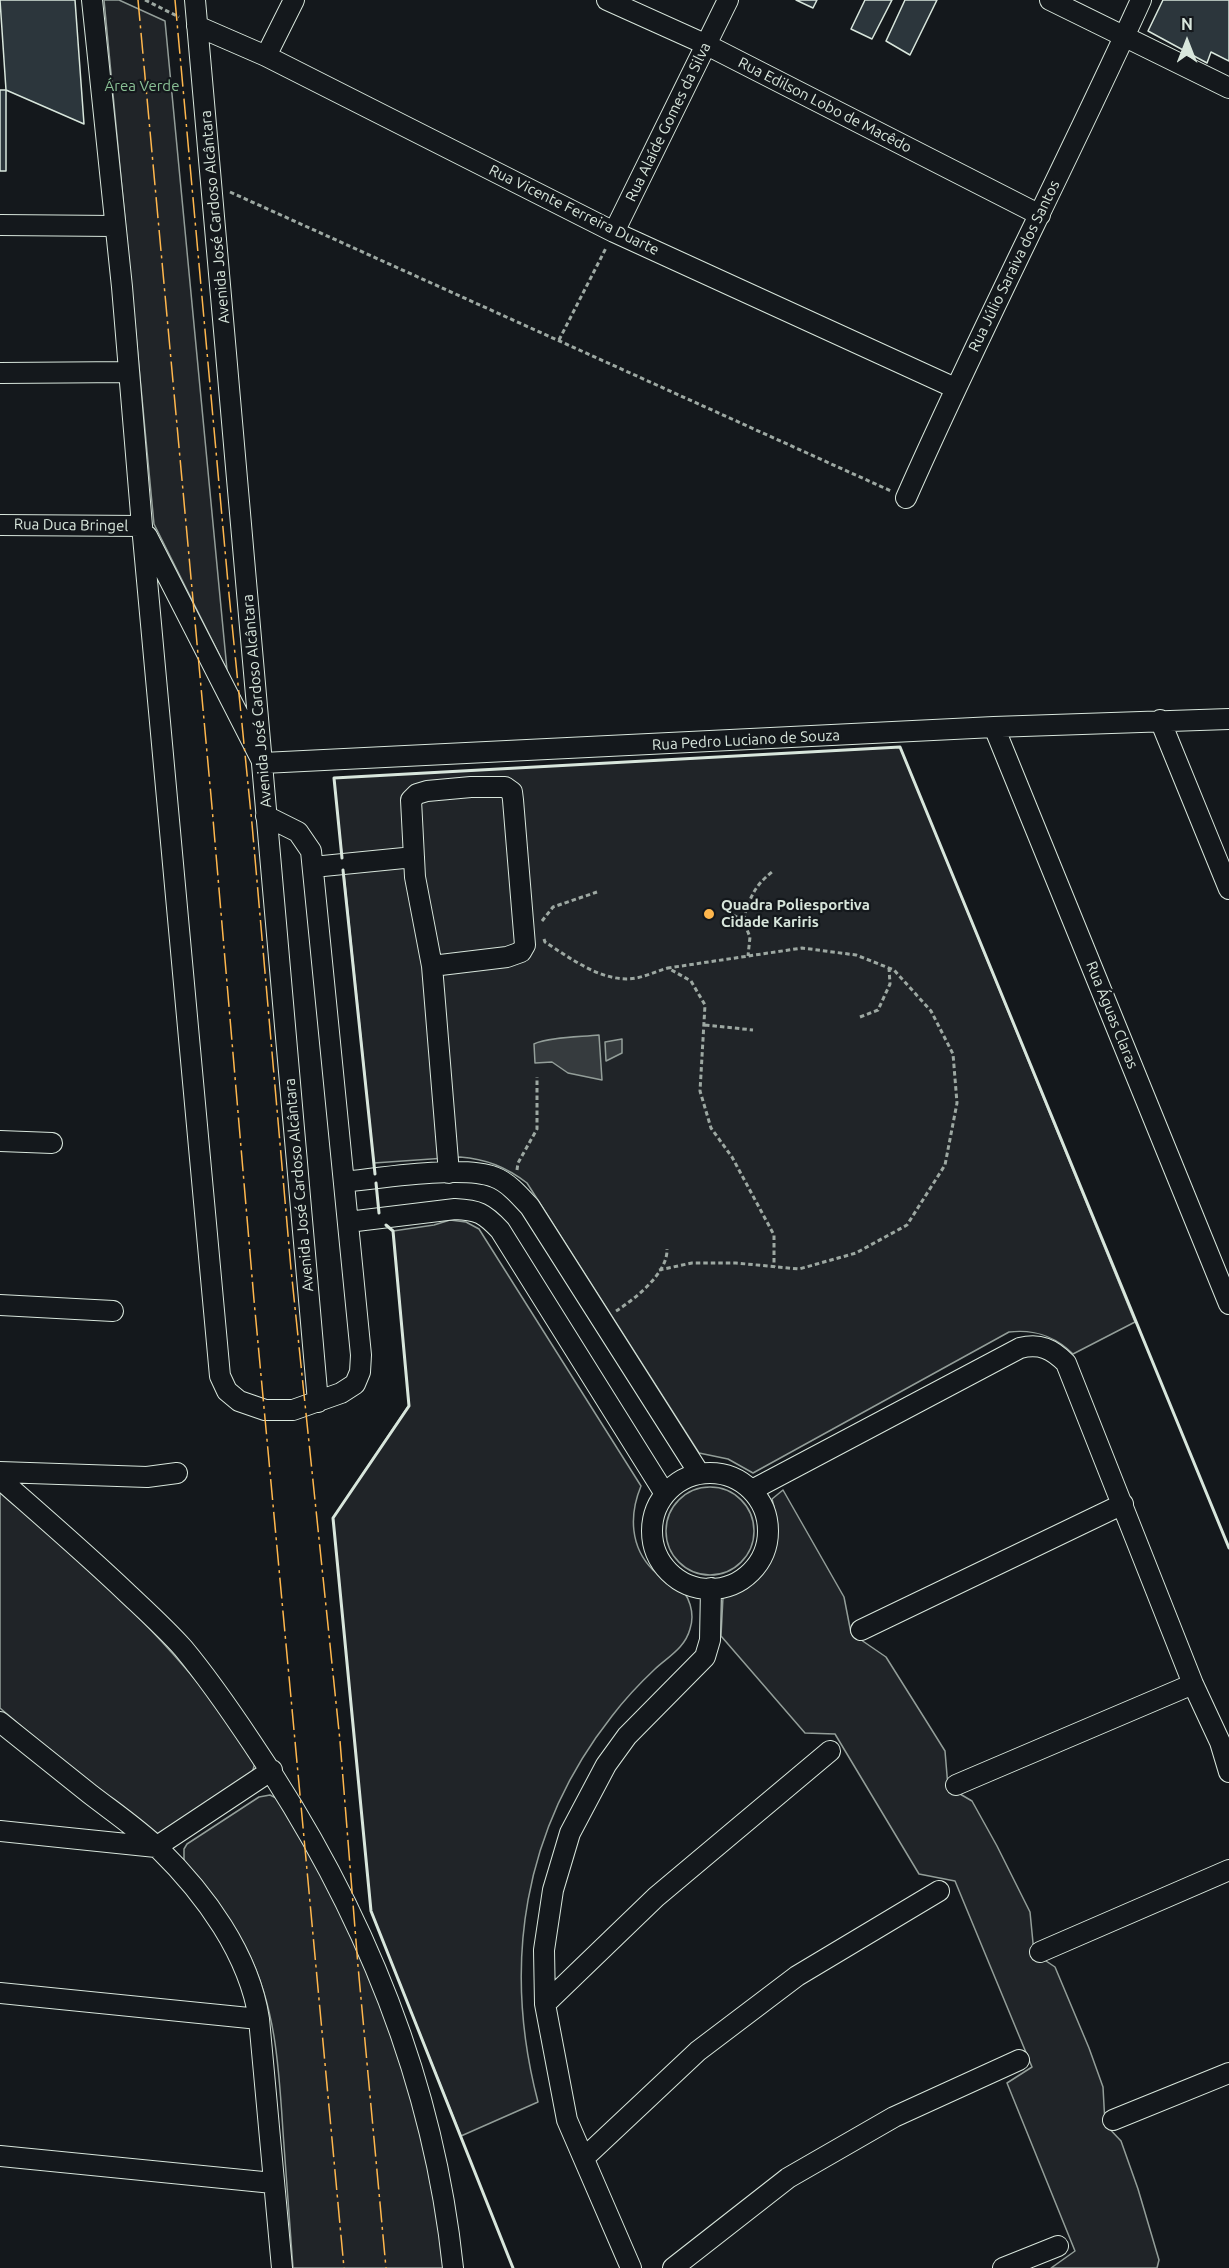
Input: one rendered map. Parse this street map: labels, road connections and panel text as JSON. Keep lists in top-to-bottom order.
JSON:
{
  "streets": {
    "street": [
      "Rua Edilson Lobo de Macêdo",
      "Rua Alaíde Gomes da Silva",
      "Rua Vicente Ferreira Duarte",
      "Avenida José Cardoso Alcântara",
      "Rua Júlio Saraiva dos Santos",
      "Rua Duca Bringel",
      "Rua Pedro Luciano de Souza",
      "Rua Águas Claras"
    ]
  },
  "crossings": [
    ["Rua Edilson Lobo de Macêdo", "Rua Alaíde Gomes da Silva"],
    ["Rua Edilson Lobo de Macêdo", "Rua Júlio Saraiva dos Santos"],
    ["Rua Alaíde Gomes da Silva", "Rua Vicente Ferreira Duarte"],
    ["Rua Vicente Ferreira Duarte", "Avenida José Cardoso Alcântara"],
    ["Rua Vicente Ferreira Duarte", "Rua Júlio Saraiva dos Santos"],
    ["Avenida José Cardoso Alcântara", "Rua Pedro Luciano de Souza"],
    ["Rua Pedro Luciano de Souza", "Rua Águas Claras"]
  ],
  "parks": ["Área Verde"],
  "places": ["Quadra Poliesportiva Cidade Kariris"],
  "north": "top"
}
